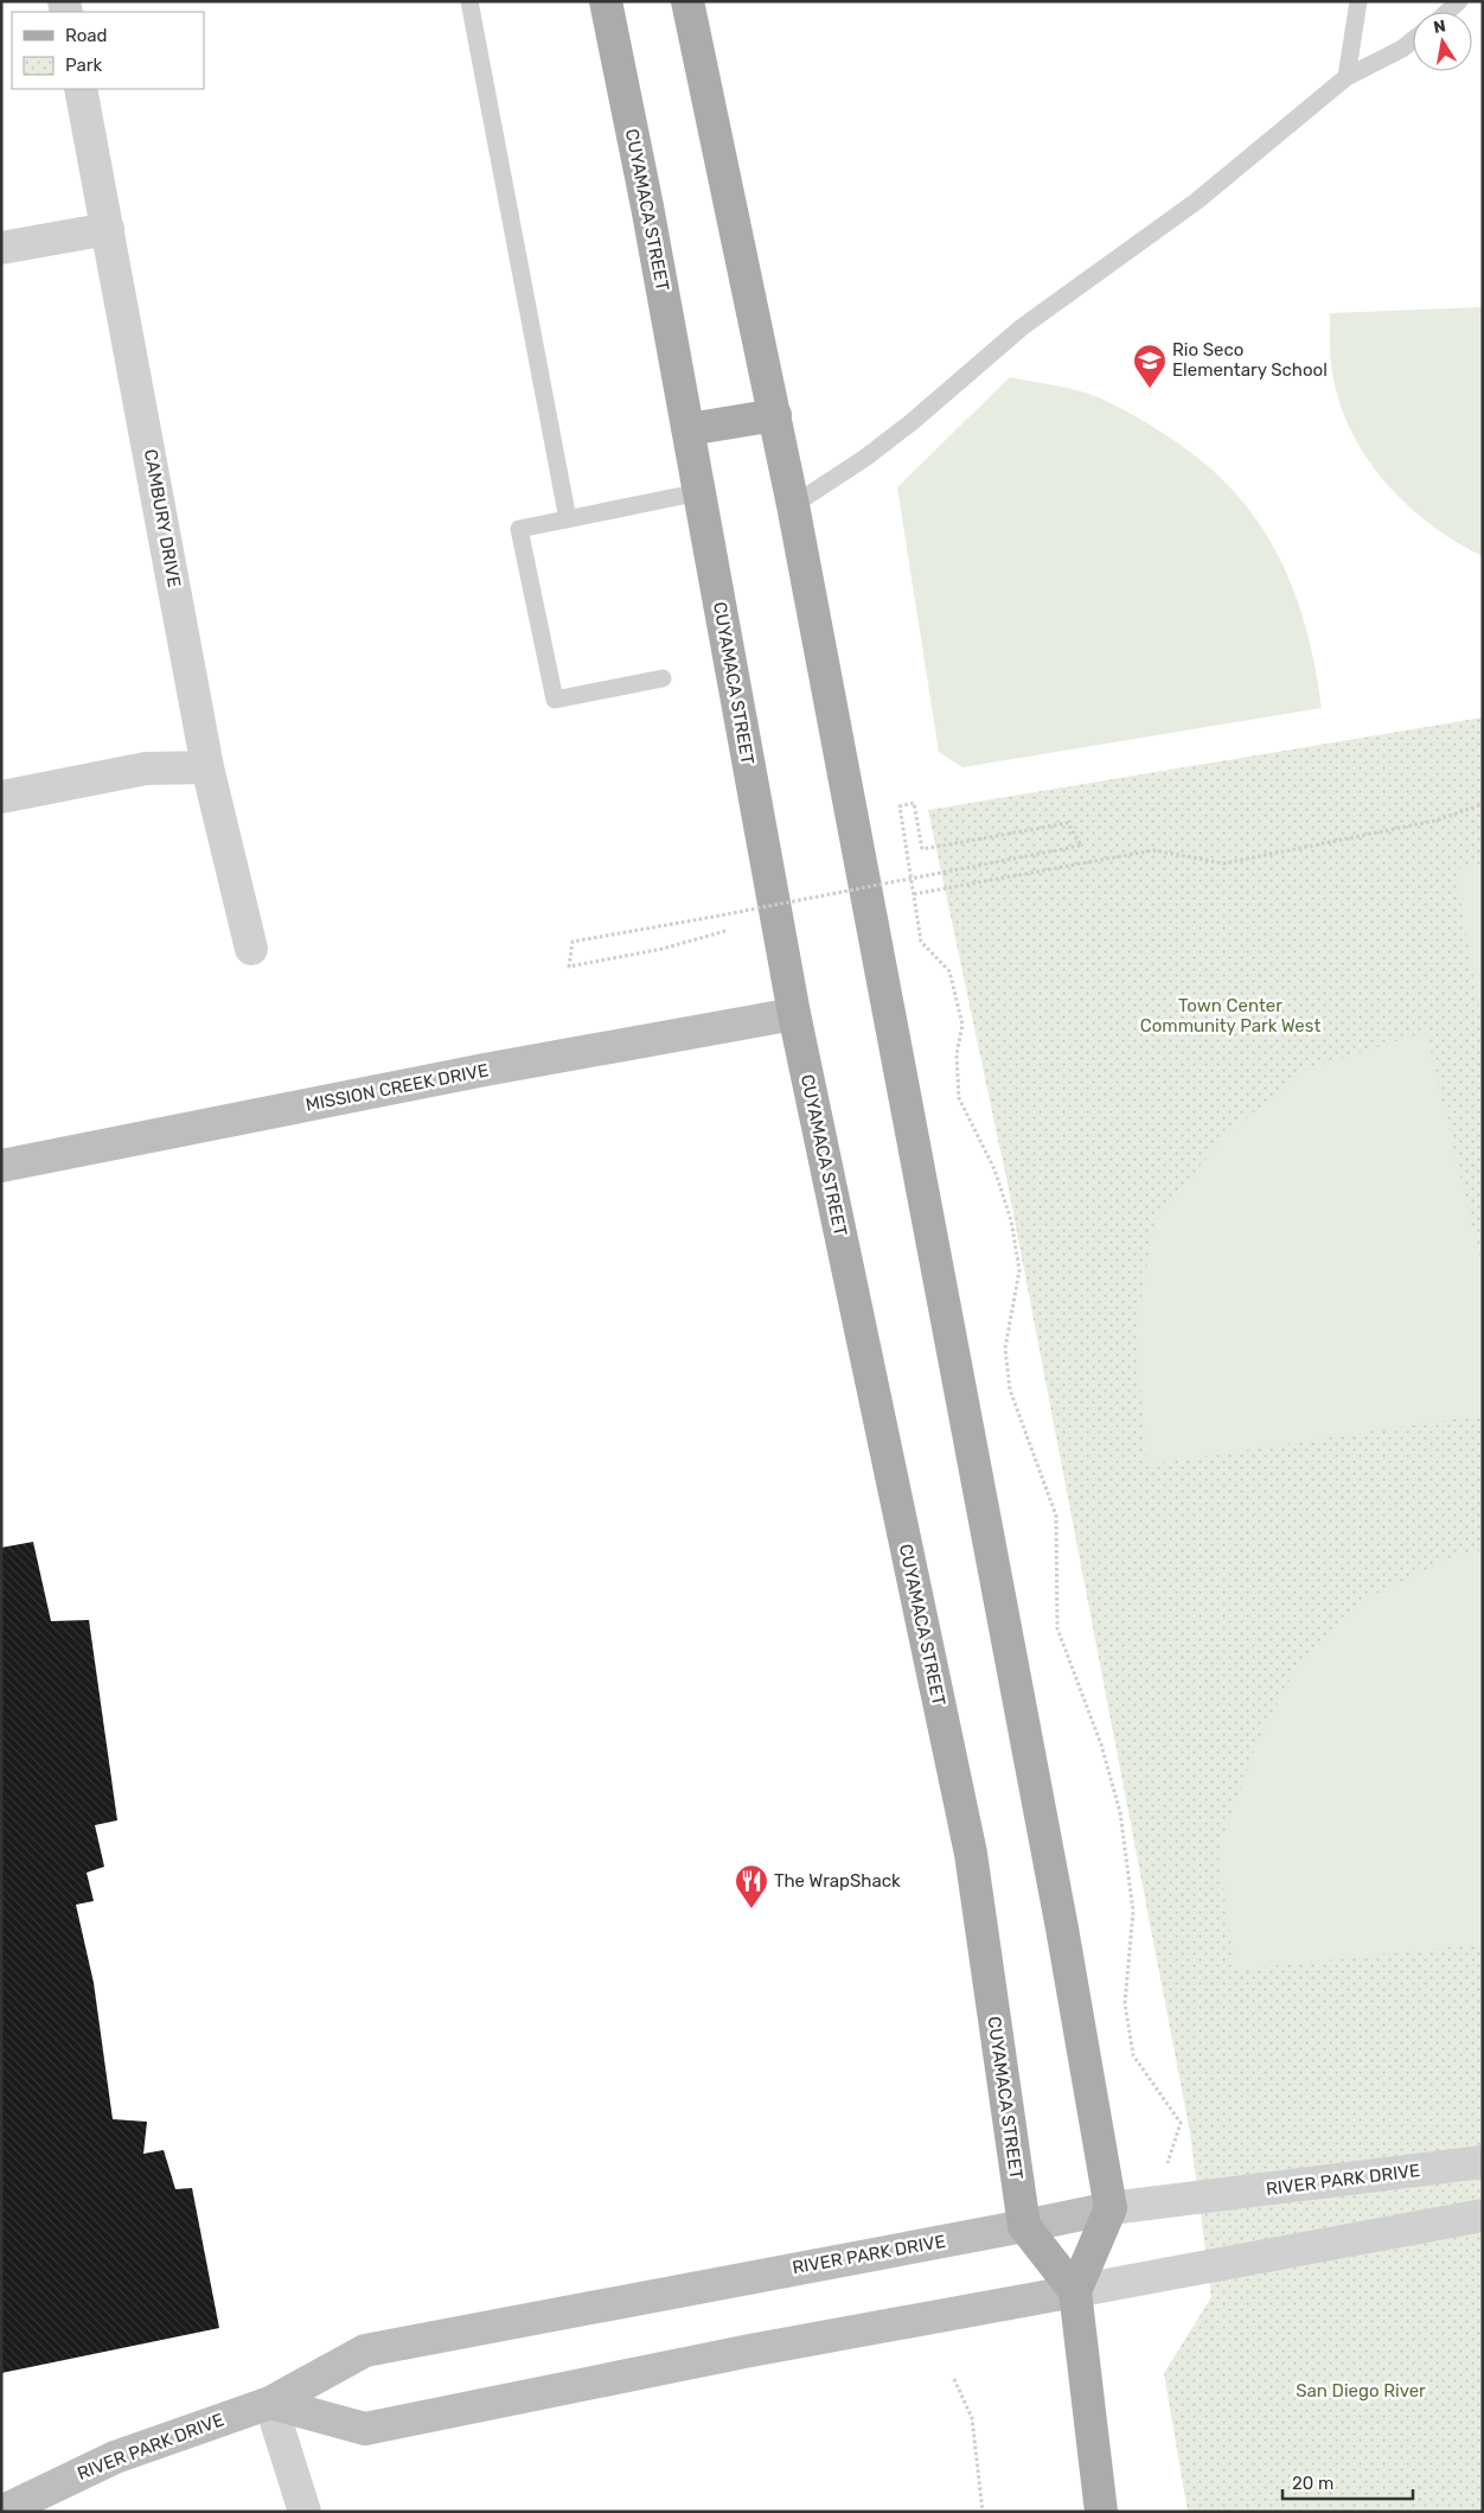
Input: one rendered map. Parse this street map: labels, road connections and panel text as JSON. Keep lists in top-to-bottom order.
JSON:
{
  "streets": {
    "main road": ["CUYAMACA STREET"],
    "street": ["CAMBURY DRIVE", "MISSION CREEK DRIVE", "RIVER PARK DRIVE"]
  },
  "crossings": [
    ["CUYAMACA STREET", "MISSION CREEK DRIVE"],
    ["CUYAMACA STREET", "RIVER PARK DRIVE"]
  ],
  "parks": ["Town Center Community Park West", "San Diego River"],
  "places": {
    "school or university": ["Rio Seco Elementary School"],
    "restaurant": ["The WrapShack"]
  },
  "legend": ["Road", "Park"],
  "scale_bar": "20 m",
  "north": "top"
}
